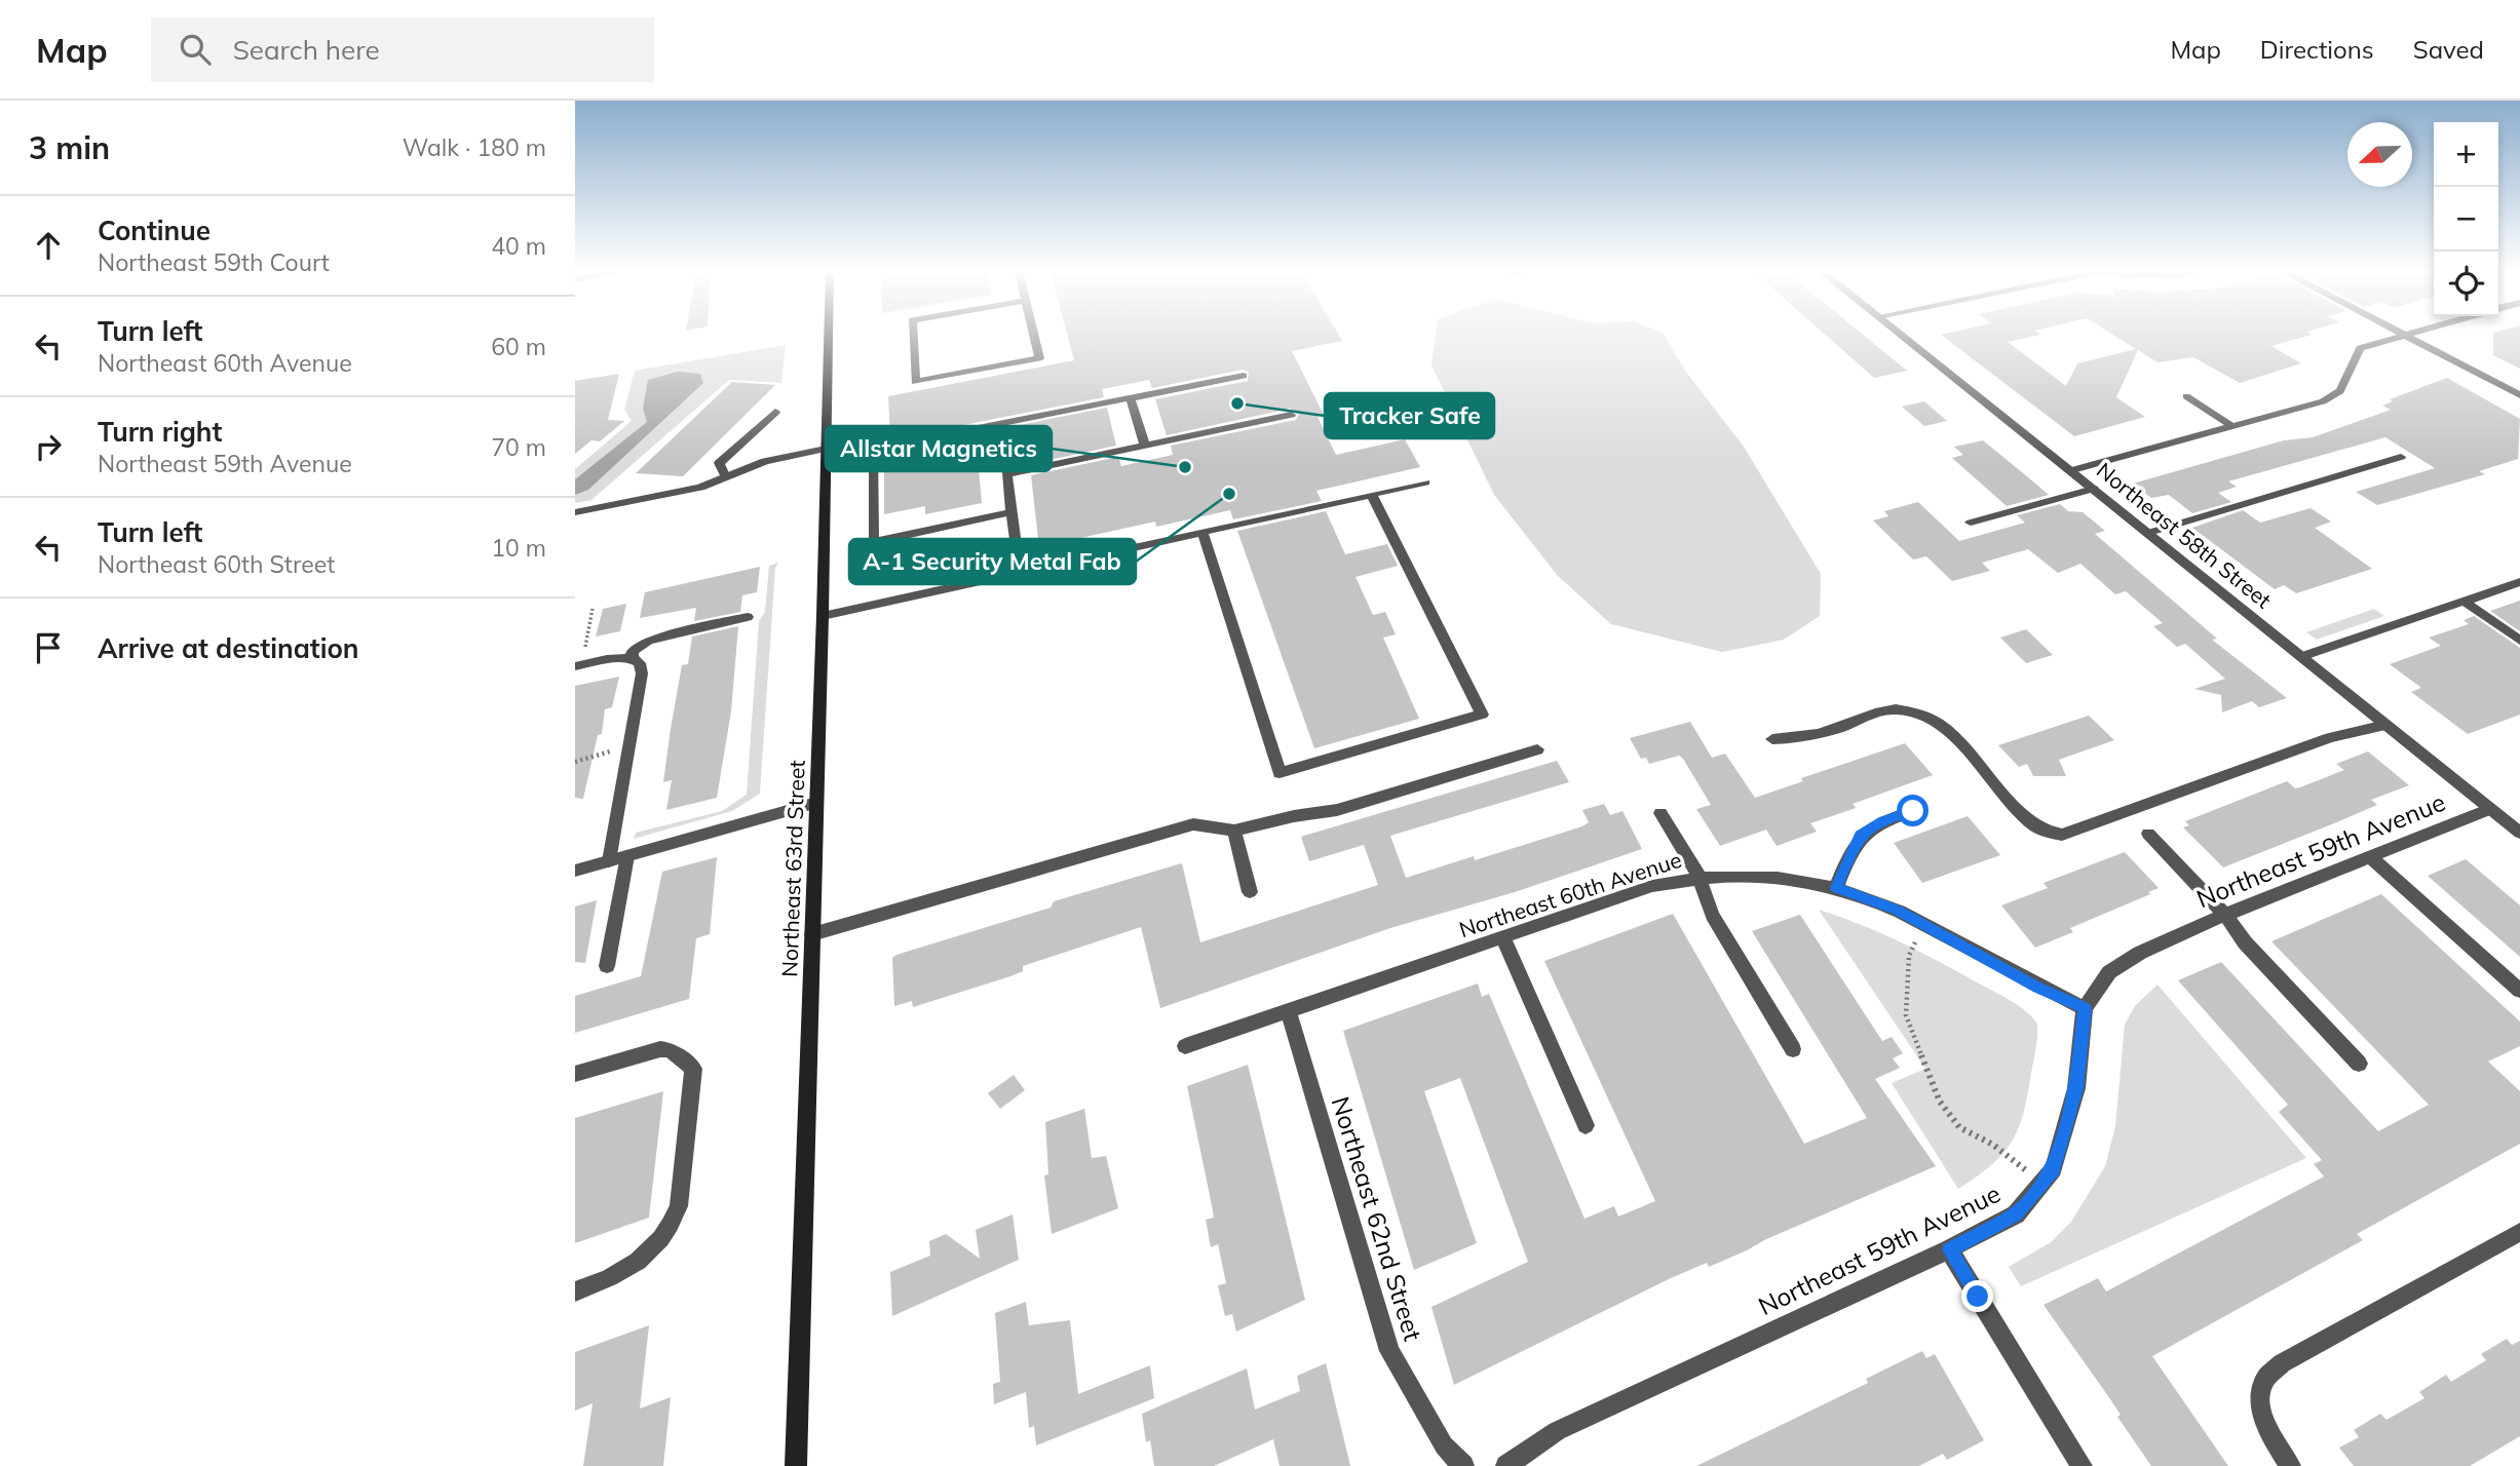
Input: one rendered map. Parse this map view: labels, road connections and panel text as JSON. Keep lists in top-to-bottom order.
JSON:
{
  "streets": {
    "main road": ["Northeast 63rd Street"],
    "street": [
      "Northeast 58th Street",
      "Northeast 59th Avenue",
      "Northeast 60th Avenue",
      "Northeast 62nd Street"
    ]
  },
  "crossings": [
    ["Northeast 58th Street", "Northeast 59th Avenue"],
    ["Northeast 59th Avenue", "Northeast 60th Avenue"],
    ["Northeast 60th Avenue", "Northeast 62nd Street"]
  ],
  "places": ["Tracker Safe", "Allstar Magnetics", "A-1 Security Metal Fab"],
  "north": "left",
  "page": {
    "header": "Map",
    "search": "Search here",
    "nav": ["Map", "Directions", "Saved"],
    "heading": ["3 min", "Walk · 180 m"],
    "map_buttons": ["+", "−"],
    "list": [
      ["Continue", "Northeast 59th Court", "40 m"],
      ["Turn left", "Northeast 60th Avenue", "60 m"],
      ["Turn right", "Northeast 59th Avenue", "70 m"],
      ["Turn left", "Northeast 60th Street", "10 m"],
      "Arrive at destination"
    ]
  }
}
